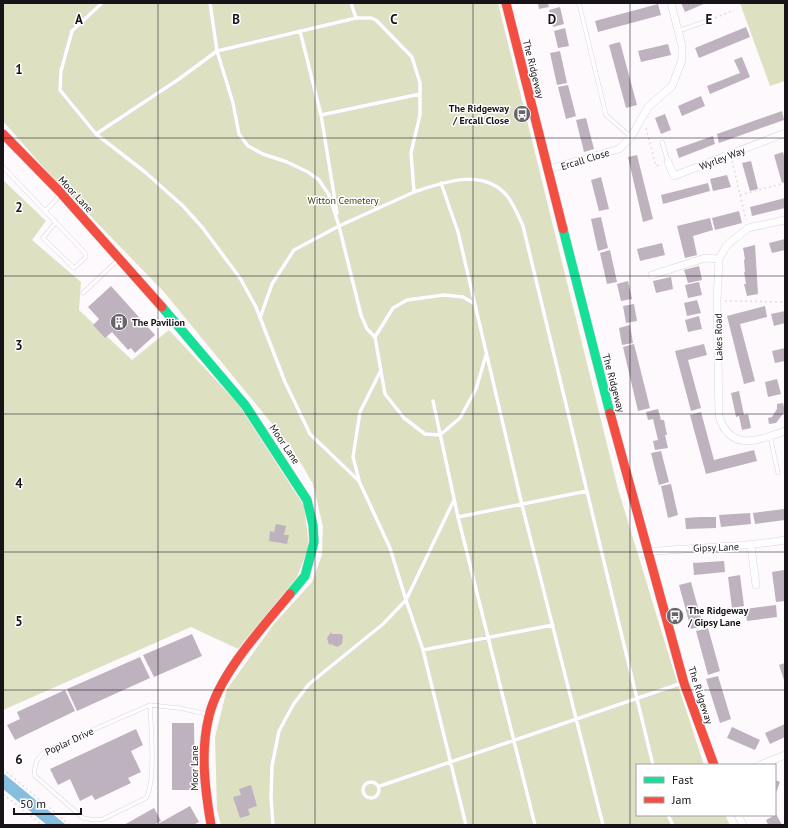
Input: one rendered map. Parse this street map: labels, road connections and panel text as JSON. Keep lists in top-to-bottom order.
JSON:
{
  "streets": {
    "street": [
      "The Ridgeway",
      "Wyrley Way",
      "Ercall Close",
      "Moor Lane",
      "Lakes Road",
      "Gipsy Lane"
    ],
    "lane": ["Poplar Drive"]
  },
  "crossings": [
    ["The Ridgeway", "Ercall Close"],
    ["The Ridgeway", "Gipsy Lane"],
    ["Moor Lane", "Poplar Drive"]
  ],
  "parks": ["Witton Cemetery"],
  "places": {
    "bus stop": ["The Ridgeway / Ercall Close", "The Ridgeway / Gipsy Lane"],
    "building": ["The Pavilion"]
  },
  "legend": ["Fast", "Jam"],
  "scale_bar": "50 m",
  "grid": {
    "columns": [
      "A",
      "B",
      "C",
      "D",
      "E"
    ],
    "rows": [
      "1",
      "2",
      "3",
      "4",
      "5",
      "6"
    ]
  }
}
